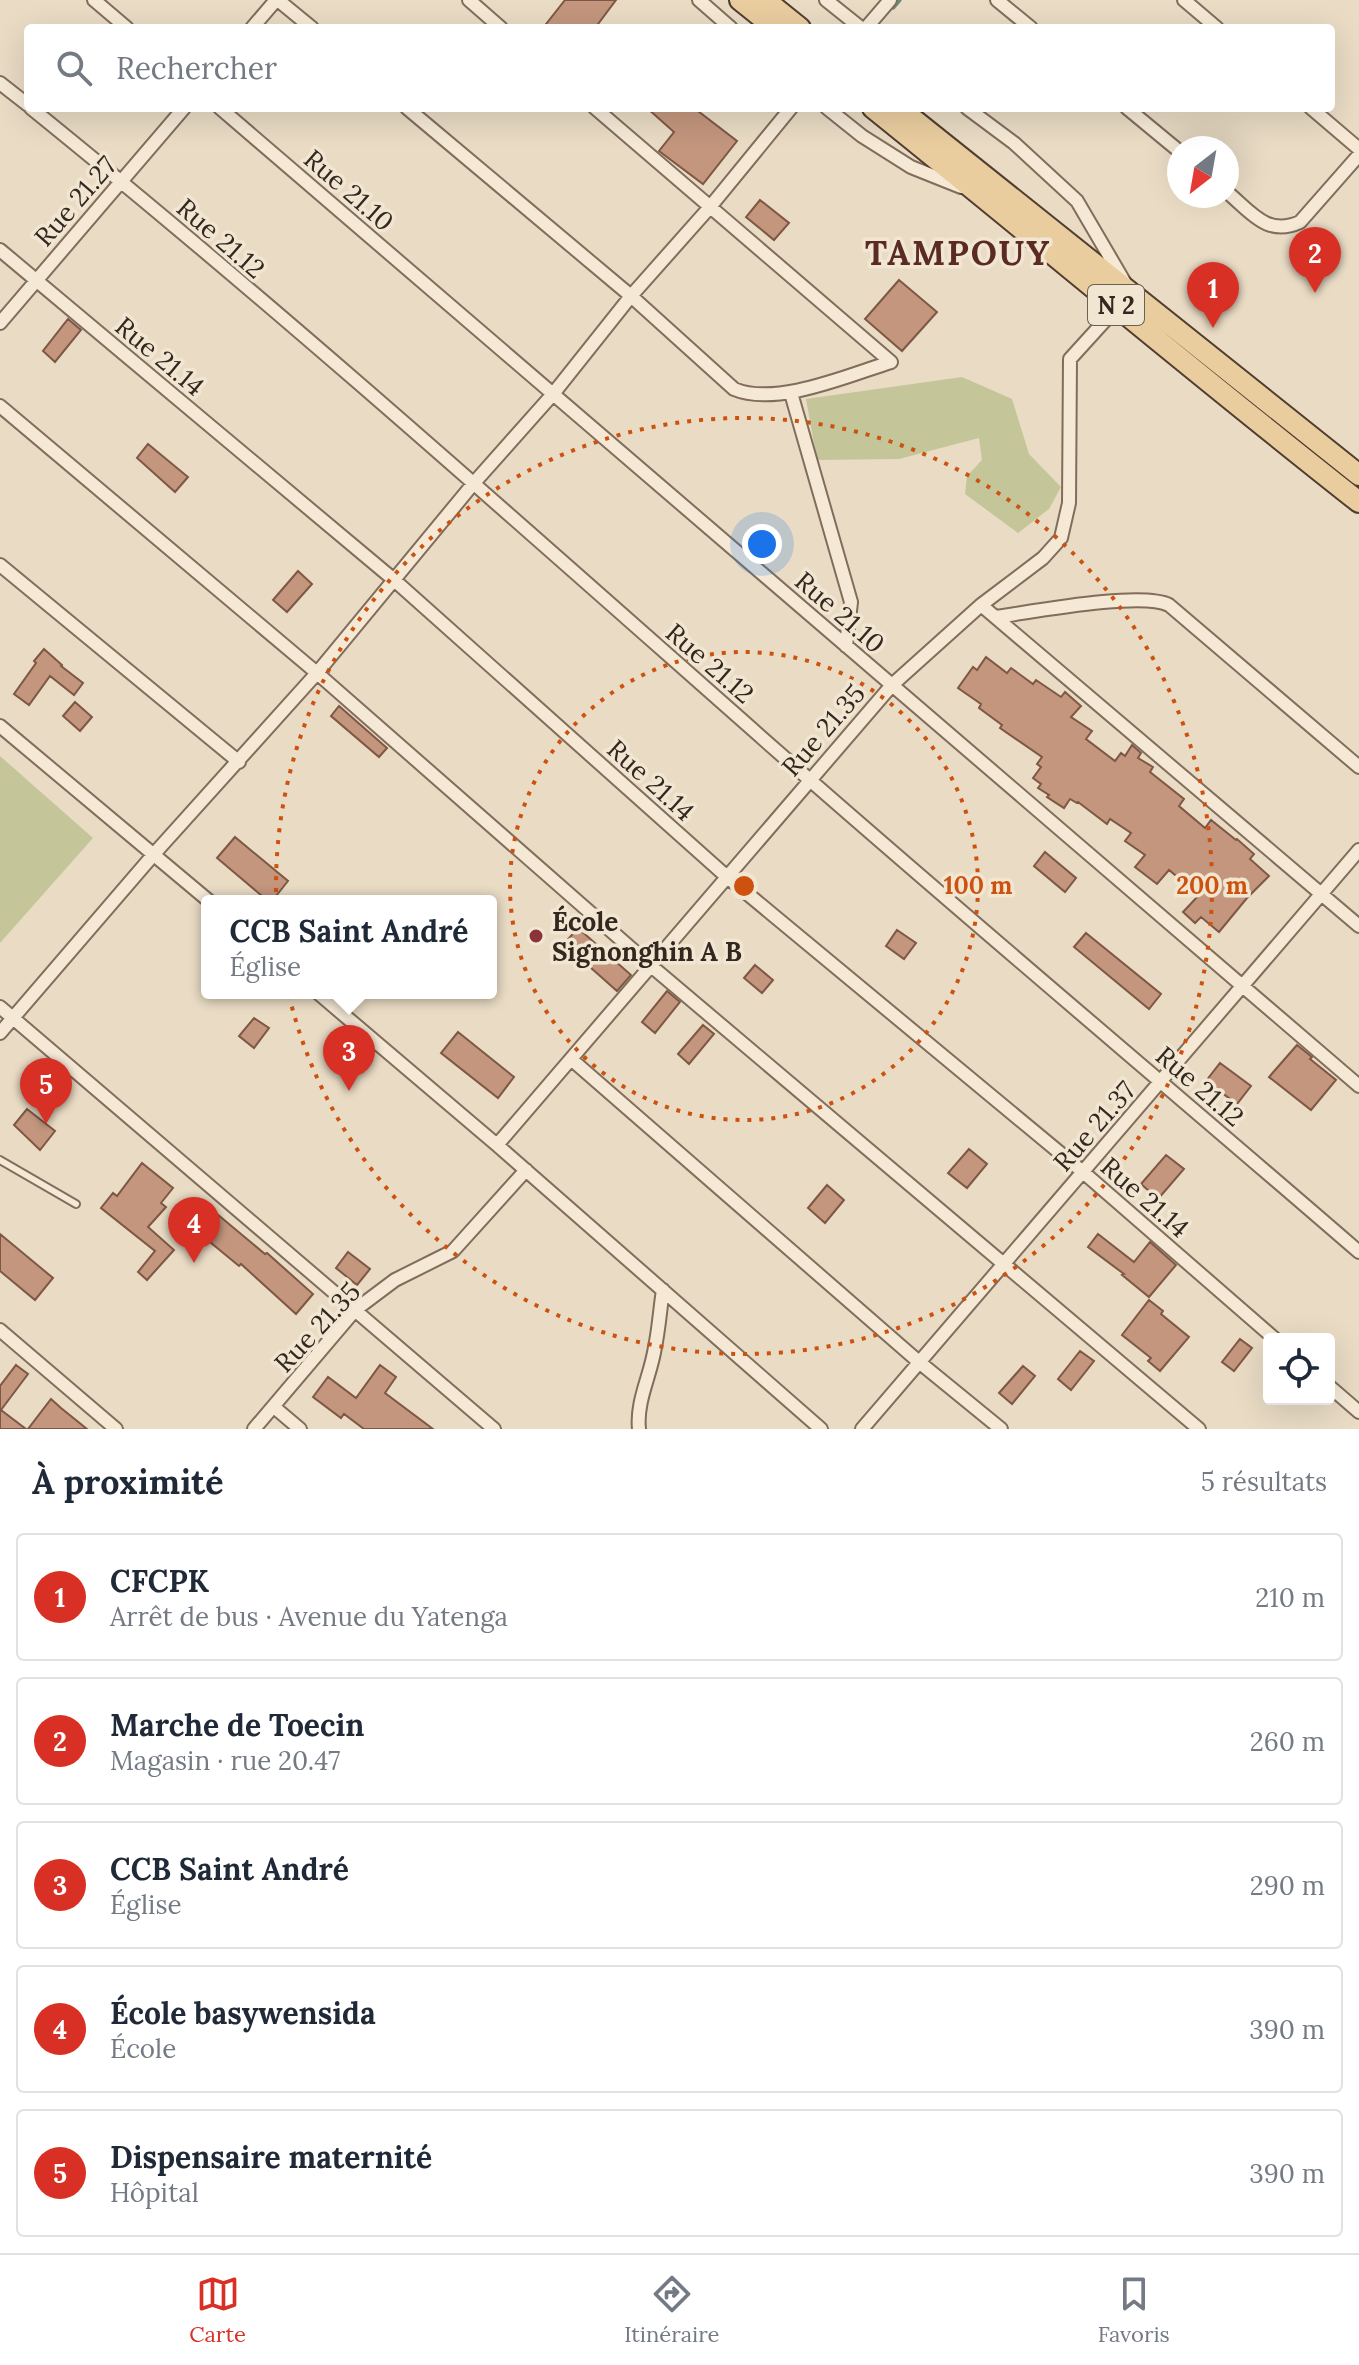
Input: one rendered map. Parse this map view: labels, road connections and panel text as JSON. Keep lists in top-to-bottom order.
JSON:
{
  "streets": {
    "main road": ["N 2"],
    "street": [
      "Rue 21.10",
      "Rue 21.27",
      "Rue 21.12",
      "Rue 21.14",
      "Rue 21.35",
      "Rue 21.37"
    ]
  },
  "crossings": [
    ["Rue 21.10", "Rue 21.35"],
    ["Rue 21.10", "Rue 21.37"],
    ["Rue 21.27", "Rue 21.12"],
    ["Rue 21.27", "Rue 21.14"],
    ["Rue 21.12", "Rue 21.35"],
    ["Rue 21.12", "Rue 21.37"],
    ["N 2", "Rue 21.35"],
    ["Rue 21.14", "Rue 21.35"],
    ["Rue 21.14", "Rue 21.37"]
  ],
  "districts": ["TAMPOUY"],
  "places": ["École Signonghin A B"],
  "north": "bottom left",
  "page": {
    "search": "Rechercher",
    "pins": [
      "2",
      "1",
      "3",
      "5",
      "4"
    ],
    "popup": ["CCB Saint André", "Église"],
    "heading": ["À proximité", "5 résultats"],
    "list": [
      {
        "mark": "1",
        "name": "CFCPK",
        "note": "Arrêt de bus · Avenue du Yatenga",
        "value": "210 m"
      },
      {
        "mark": "2",
        "name": "Marche de Toecin",
        "note": "Magasin · rue 20.47",
        "value": "260 m"
      },
      {
        "mark": "3",
        "name": "CCB Saint André",
        "note": "Église",
        "value": "290 m"
      },
      {
        "mark": "4",
        "name": "École basywensida",
        "note": "École",
        "value": "390 m"
      },
      {
        "mark": "5",
        "name": "Dispensaire maternité",
        "note": "Hôpital",
        "value": "390 m"
      }
    ],
    "nav": ["Carte", "Itinéraire", "Favoris"]
  },
  "rings": ["100 m", "200 m"]
}
